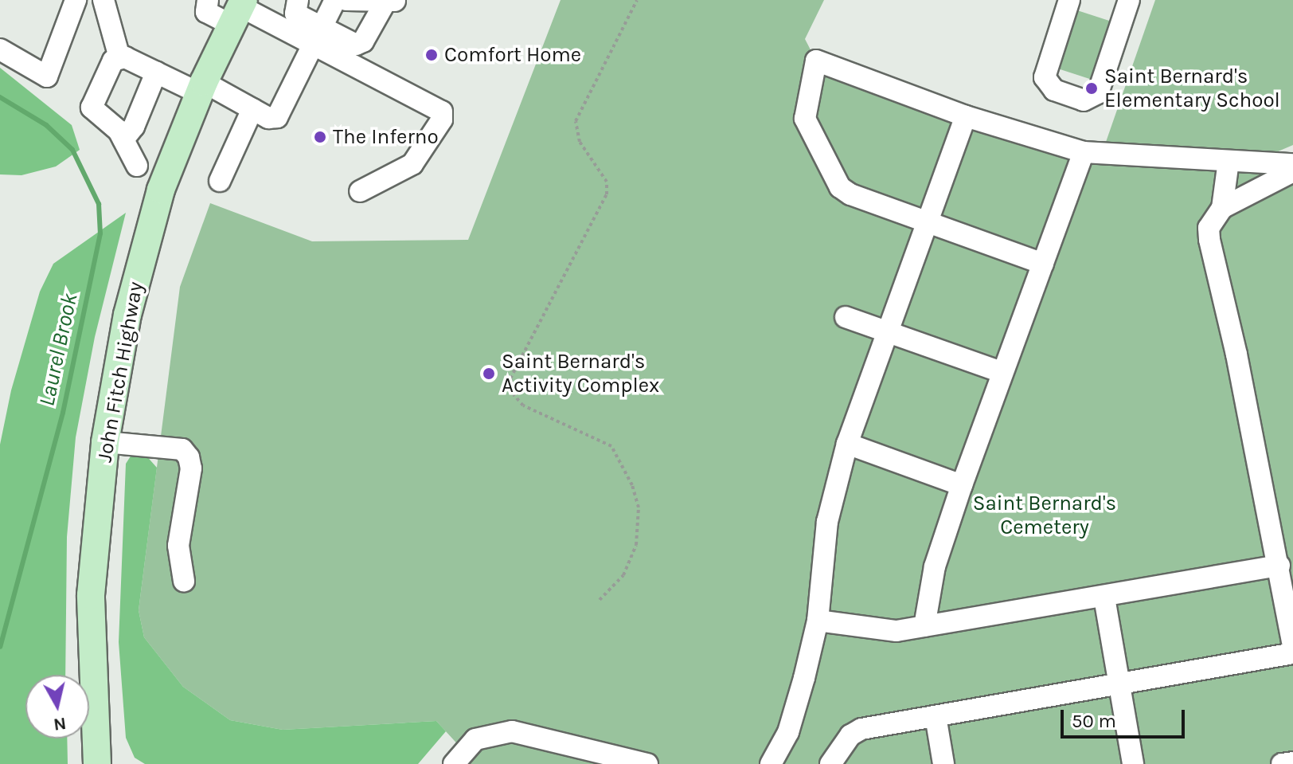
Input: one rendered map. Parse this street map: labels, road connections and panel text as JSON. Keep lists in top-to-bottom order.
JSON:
{
  "streets": {
    "main road": ["John Fitch Highway"]
  },
  "water": ["Laurel Brook"],
  "parks": ["Saint Bernard's Cemetery"],
  "places": [
    "Comfort Home",
    "Saint Bernard's Elementary School",
    "The Inferno",
    "Saint Bernard's Activity Complex"
  ],
  "scale_bar": "50 m",
  "north": "bottom"
}
